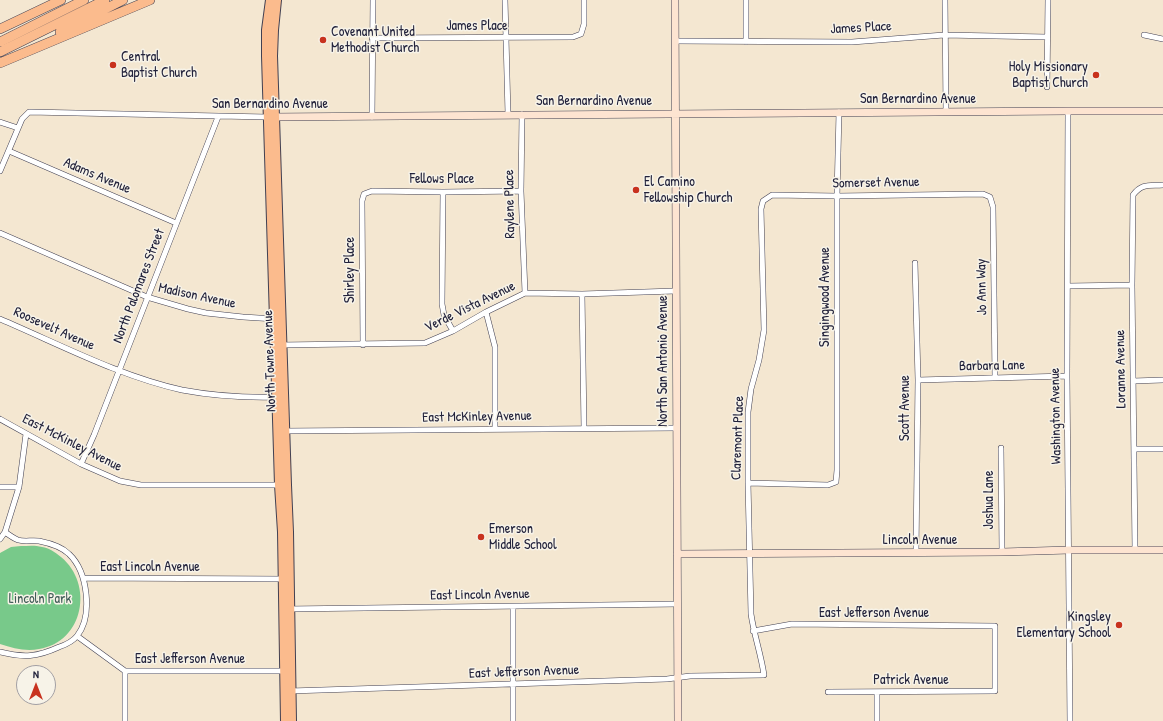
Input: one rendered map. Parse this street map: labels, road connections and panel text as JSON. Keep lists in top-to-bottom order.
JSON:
{
  "streets": {
    "main road": [
      "San Bernardino Avenue",
      "North Towne Avenue",
      "North San Antonio Avenue",
      "Lincoln Avenue"
    ],
    "street": [
      "James Place",
      "Adams Avenue",
      "Fellows Place",
      "Somerset Avenue",
      "Raylene Place",
      "Shirley Place",
      "North Palomares Street",
      "Jo Ann Way",
      "Madison Avenue",
      "Singingwood Avenue",
      "Verde Vista Avenue",
      "Roosevelt Avenue",
      "Barbara Lane",
      "Loranne Avenue",
      "Scott Avenue",
      "Washington Avenue",
      "East McKinley Avenue",
      "Claremont Place",
      "Joshua Lane",
      "East Lincoln Avenue",
      "East Jefferson Avenue",
      "Patrick Avenue"
    ]
  },
  "crossings": [
    ["James Place", "North San Antonio Avenue"],
    ["San Bernardino Avenue", "Raylene Place"],
    ["San Bernardino Avenue", "North Palomares Street"],
    ["San Bernardino Avenue", "Singingwood Avenue"],
    ["San Bernardino Avenue", "North Towne Avenue"],
    ["San Bernardino Avenue", "North San Antonio Avenue"],
    ["San Bernardino Avenue", "Washington Avenue"],
    ["Adams Avenue", "North Palomares Street"],
    ["Fellows Place", "Raylene Place"],
    ["Fellows Place", "Shirley Place"],
    ["Somerset Avenue", "Jo Ann Way"],
    ["Somerset Avenue", "Singingwood Avenue"],
    ["Somerset Avenue", "Claremont Place"],
    ["Raylene Place", "Verde Vista Avenue"],
    ["Shirley Place", "Verde Vista Avenue"],
    ["North Palomares Street", "Madison Avenue"],
    ["North Palomares Street", "Roosevelt Avenue"],
    ["North Palomares Street", "East McKinley Avenue"],
    ["Jo Ann Way", "Barbara Lane"],
    ["Madison Avenue", "North Towne Avenue"],
    ["Singingwood Avenue", "Claremont Place"],
    ["Verde Vista Avenue", "North Towne Avenue"],
    ["Verde Vista Avenue", "North San Antonio Avenue"],
    ["Roosevelt Avenue", "North Towne Avenue"],
    ["North Towne Avenue", "East McKinley Avenue"],
    ["North Towne Avenue", "East Lincoln Avenue"],
    ["North Towne Avenue", "East Jefferson Avenue"],
    ["North San Antonio Avenue", "East McKinley Avenue"],
    ["North San Antonio Avenue", "Lincoln Avenue"],
    ["North San Antonio Avenue", "East Lincoln Avenue"],
    ["North San Antonio Avenue", "East Jefferson Avenue"],
    ["Barbara Lane", "Scott Avenue"],
    ["Barbara Lane", "Washington Avenue"],
    ["Loranne Avenue", "Lincoln Avenue"],
    ["Scott Avenue", "Lincoln Avenue"],
    ["Washington Avenue", "Lincoln Avenue"],
    ["Claremont Place", "Lincoln Avenue"],
    ["Claremont Place", "East Jefferson Avenue"],
    ["Joshua Lane", "Lincoln Avenue"],
    ["East Jefferson Avenue", "Patrick Avenue"]
  ],
  "parks": ["Lincoln Park"],
  "places": [
    "Covenant United Methodist Church",
    "Central Baptist Church",
    "Holy Missionary Baptist Church",
    "El Camino Fellowship Church",
    "Emerson Middle School",
    "Kingsley Elementary School"
  ],
  "north": "top"
}
